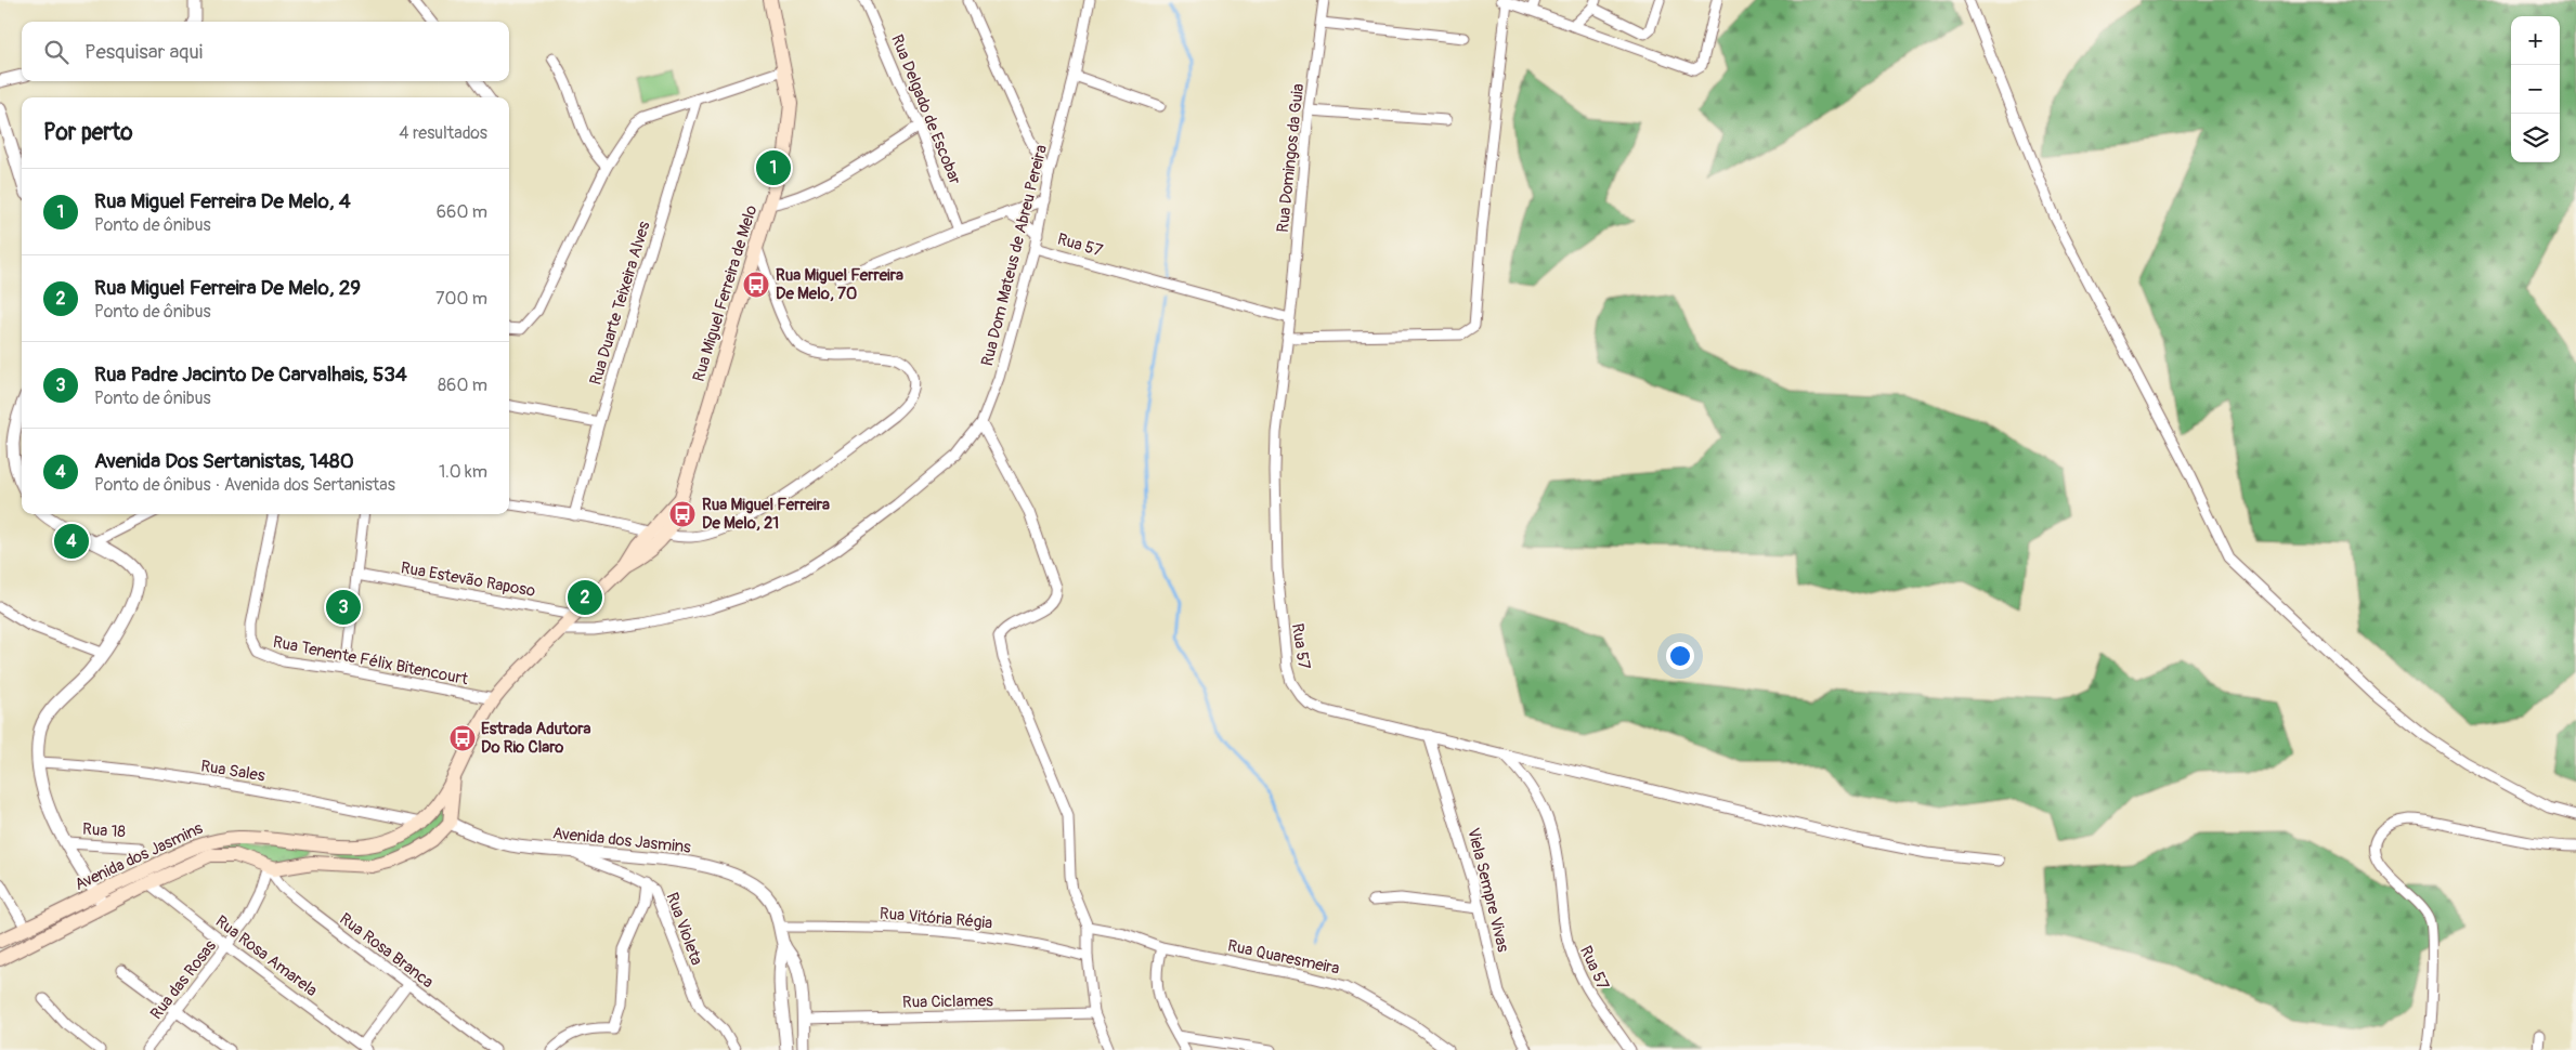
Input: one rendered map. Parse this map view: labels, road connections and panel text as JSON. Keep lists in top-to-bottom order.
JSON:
{
  "streets": {
    "main road": ["Rua Miguel Ferreira de Melo", "Avenida dos Jasmins"],
    "street": [
      "Rua Delgado de Escobar",
      "Rua Domingos da Guia",
      "Rua 57",
      "Rua Dom Mateus de Abreu Pereira",
      "Rua Duarte Teixeira Alves",
      "Rua Estevão Raposo",
      "Rua Tenente Félix Bitencourt",
      "Rua Sales",
      "Rua 18",
      "Viela Sempre Vivas",
      "Rua Vitória Régia",
      "Rua Violeta",
      "Rua Rosa Branca",
      "Rua Rosa Amarela",
      "Rua Quaresmeira",
      "Rua das Rosas",
      "Rua Ciclames"
    ]
  },
  "crossings": [
    ["Rua Domingos da Guia", "Rua 57"],
    ["Rua 57", "Rua Dom Mateus de Abreu Pereira"],
    ["Rua 57", "Viela Sempre Vivas"],
    ["Rua Dom Mateus de Abreu Pereira", "Rua Miguel Ferreira de Melo"],
    ["Rua Miguel Ferreira de Melo", "Rua Estevão Raposo"],
    ["Rua Miguel Ferreira de Melo", "Rua Tenente Félix Bitencourt"],
    ["Rua Miguel Ferreira de Melo", "Avenida dos Jasmins"],
    ["Rua Sales", "Avenida dos Jasmins"],
    ["Avenida dos Jasmins", "Rua Vitória Régia"],
    ["Avenida dos Jasmins", "Rua Violeta"],
    ["Avenida dos Jasmins", "Rua Rosa Branca"],
    ["Avenida dos Jasmins", "Rua Rosa Amarela"],
    ["Avenida dos Jasmins", "Rua das Rosas"],
    ["Avenida dos Jasmins", "Rua Ciclames"],
    ["Rua Rosa Branca", "Rua das Rosas"],
    ["Rua Rosa Amarela", "Rua das Rosas"]
  ],
  "places": {
    "bus stop": ["Rua Miguel Ferreira De Melo, 70", "Rua Miguel Ferreira De Melo, 21", "Estrada Adutora Do Rio Claro"]
  },
  "page": {
    "map_buttons": ["+", "−"],
    "search": "Pesquisar aqui",
    "heading": ["Por perto", "4 resultados"],
    "pins": [
      "1",
      "4",
      "2",
      "3"
    ],
    "list": [
      {
        "mark": "1",
        "name": "Rua Miguel Ferreira De Melo, 4",
        "note": "Ponto de ônibus",
        "value": "660 m"
      },
      {
        "mark": "2",
        "name": "Rua Miguel Ferreira De Melo, 29",
        "note": "Ponto de ônibus",
        "value": "700 m"
      },
      {
        "mark": "3",
        "name": "Rua Padre Jacinto De Carvalhais, 534",
        "note": "Ponto de ônibus",
        "value": "860 m"
      },
      {
        "mark": "4",
        "name": "Avenida Dos Sertanistas, 1480",
        "note": "Ponto de ônibus · Avenida dos Sertanistas",
        "value": "1.0 km"
      }
    ]
  }
}
